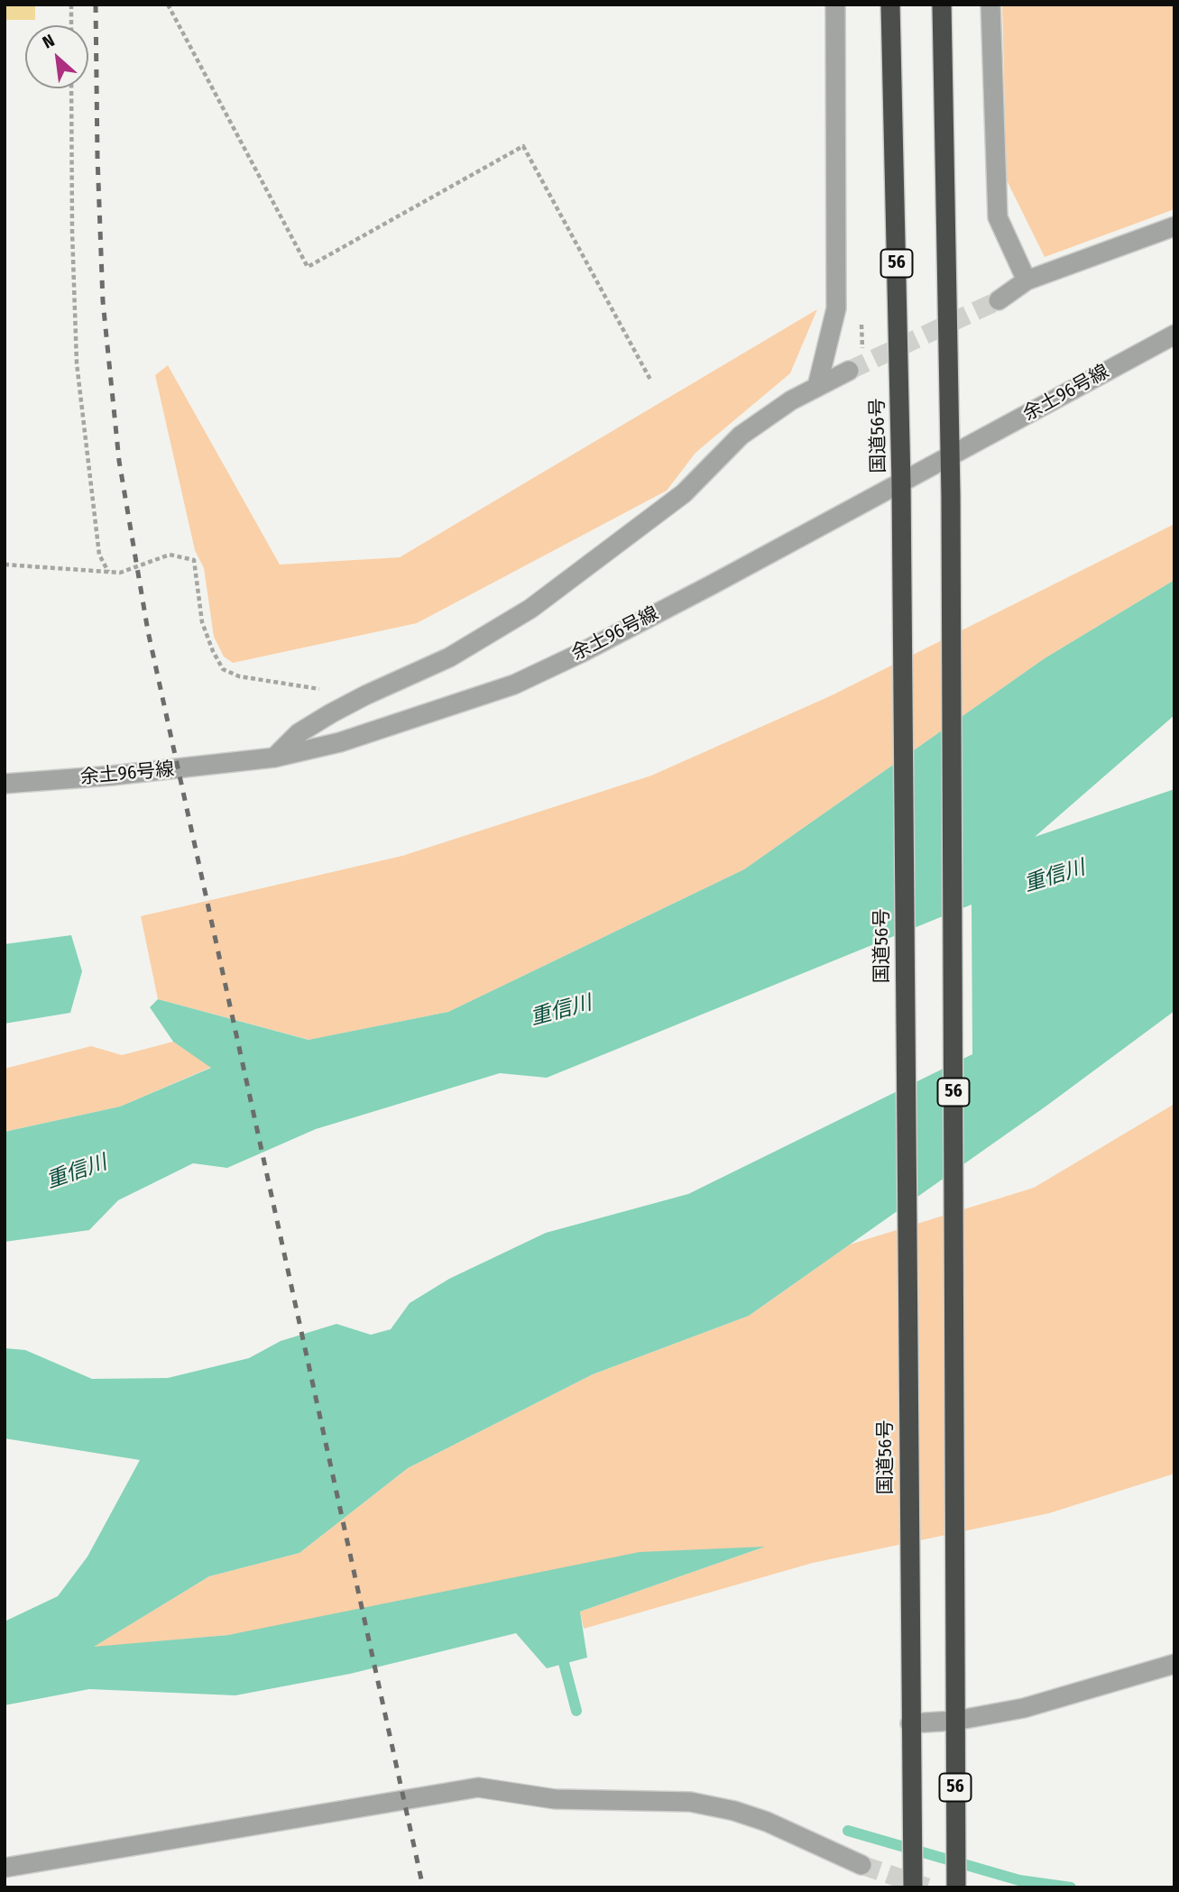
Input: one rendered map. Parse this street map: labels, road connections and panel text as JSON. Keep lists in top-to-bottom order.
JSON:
{
  "streets": {
    "highway": ["56", "国道56号"],
    "street": ["余土96号線"]
  },
  "crossings": [
    ["56", "余土96号線"],
    ["余土96号線", "国道56号"]
  ],
  "water": ["重信川"],
  "north": "top left"
}
